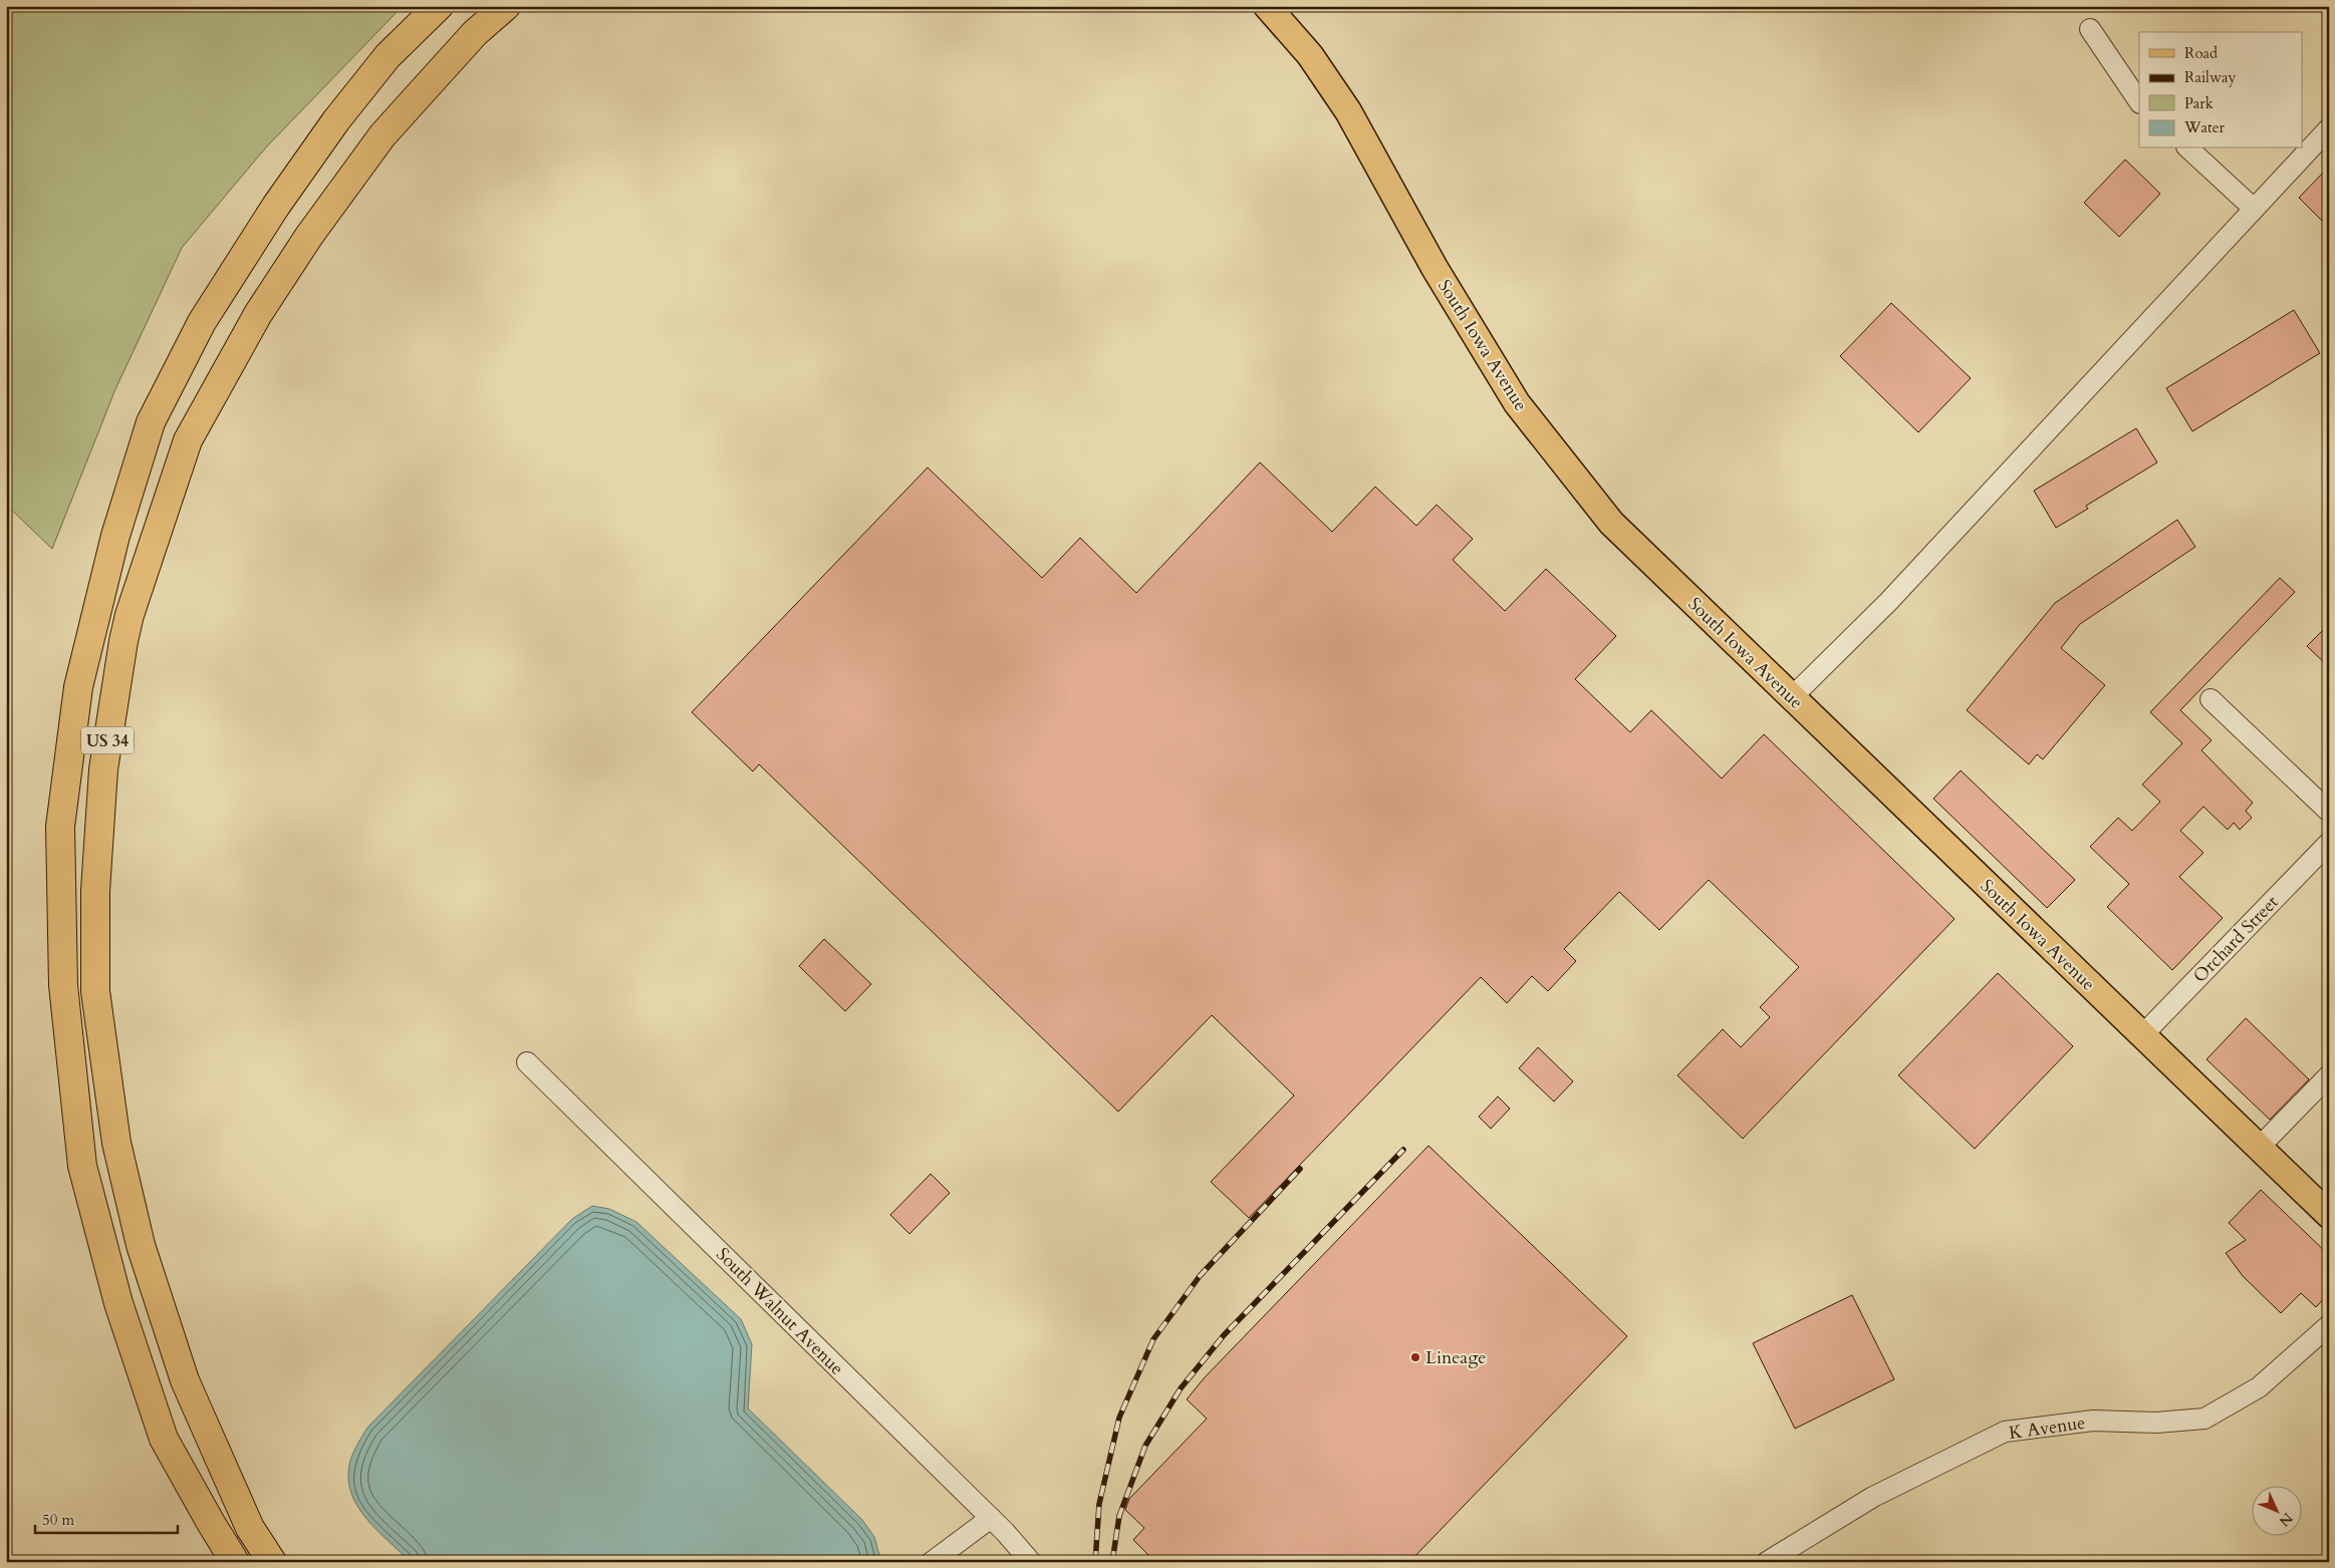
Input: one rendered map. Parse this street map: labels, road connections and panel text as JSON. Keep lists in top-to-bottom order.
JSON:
{
  "streets": {
    "highway": ["US 34"],
    "main road": ["South Iowa Avenue"],
    "street": ["Orchard Street", "South Walnut Avenue", "K Avenue"]
  },
  "crossings": [
    ["South Iowa Avenue", "Orchard Street"]
  ],
  "places": ["Lineage"],
  "legend": [
    "Road",
    "Railway",
    "Park",
    "Water"
  ],
  "scale_bar": "50 m",
  "north": "bottom right"
}
